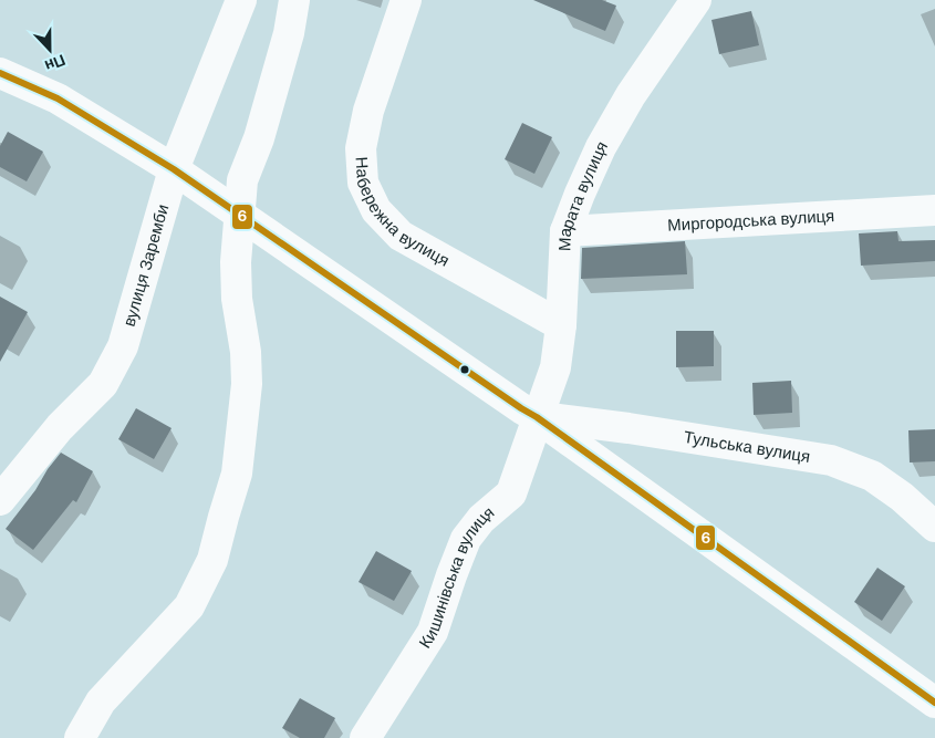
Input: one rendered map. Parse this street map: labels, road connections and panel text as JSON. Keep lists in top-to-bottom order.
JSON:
{
  "streets": {
    "street": [
      "Марата вулиця",
      "Набережна вулиця",
      "Миргородська вулиця",
      "вулиця Заремби",
      "Тульська вулиця",
      "Кишинівська вулиця"
    ]
  },
  "crossings": [
    ["Марата вулиця", "Набережна вулиця"],
    ["Марата вулиця", "Миргородська вулиця"],
    ["Марата вулиця", "Тульська вулиця"],
    ["Марата вулиця", "Кишинівська вулиця"],
    ["Тульська вулиця", "Кишинівська вулиця"]
  ],
  "lines": ["transit line 6"],
  "north": "bottom"
}
